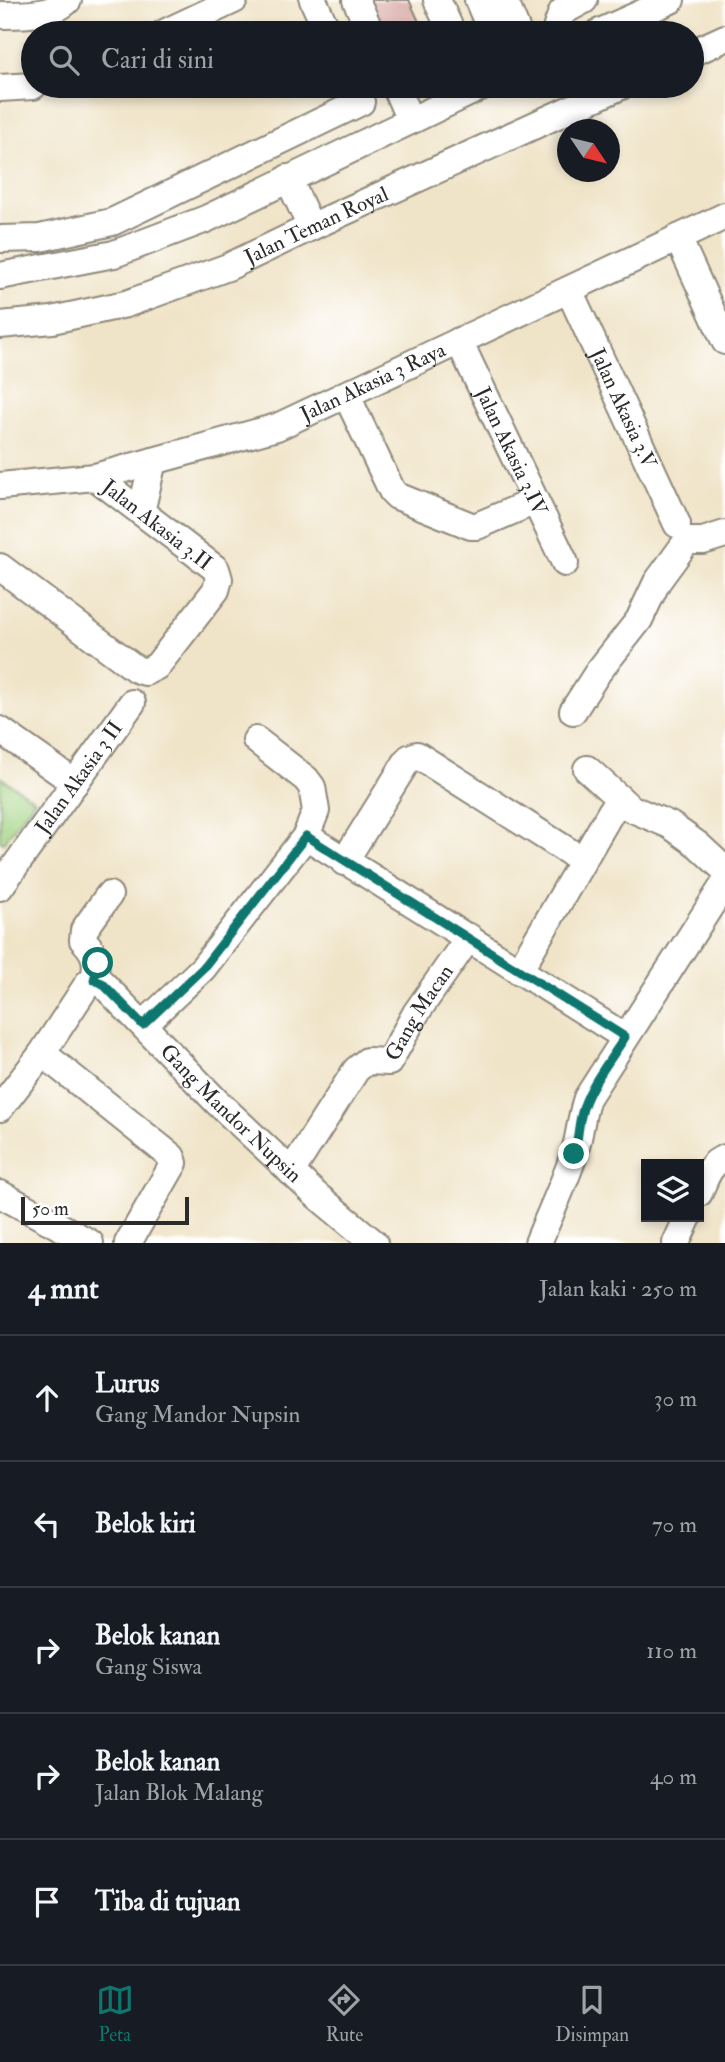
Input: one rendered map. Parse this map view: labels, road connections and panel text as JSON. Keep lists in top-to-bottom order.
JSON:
{
  "streets": {
    "street": [
      "Jalan Teman Royal",
      "Jalan Akasia 3 Raya",
      "Jalan Akasia 3.V",
      "Jalan Akasia 3.IV",
      "Jalan Akasia 3.II",
      "Jalan Akasia 3 II",
      "Gang Macan",
      "Gang Mandor Nupsin"
    ]
  },
  "crossings": [
    ["Jalan Akasia 3 Raya", "Jalan Akasia 3.V"],
    ["Jalan Akasia 3 Raya", "Jalan Akasia 3.IV"],
    ["Jalan Akasia 3 Raya", "Jalan Akasia 3.II"],
    ["Gang Macan", "Gang Mandor Nupsin"]
  ],
  "scale_bar": "50 m",
  "north": "bottom right",
  "page": {
    "search": "Cari di sini",
    "scale": "50 m",
    "heading": ["4 mnt", "Jalan kaki · 250 m"],
    "list": [
      ["Lurus", "Gang Mandor Nupsin", "30 m"],
      ["Belok kiri", "70 m"],
      ["Belok kanan", "Gang Siswa", "110 m"],
      ["Belok kanan", "Jalan Blok Malang", "40 m"],
      "Tiba di tujuan"
    ],
    "nav": ["Peta", "Rute", "Disimpan"]
  }
}
